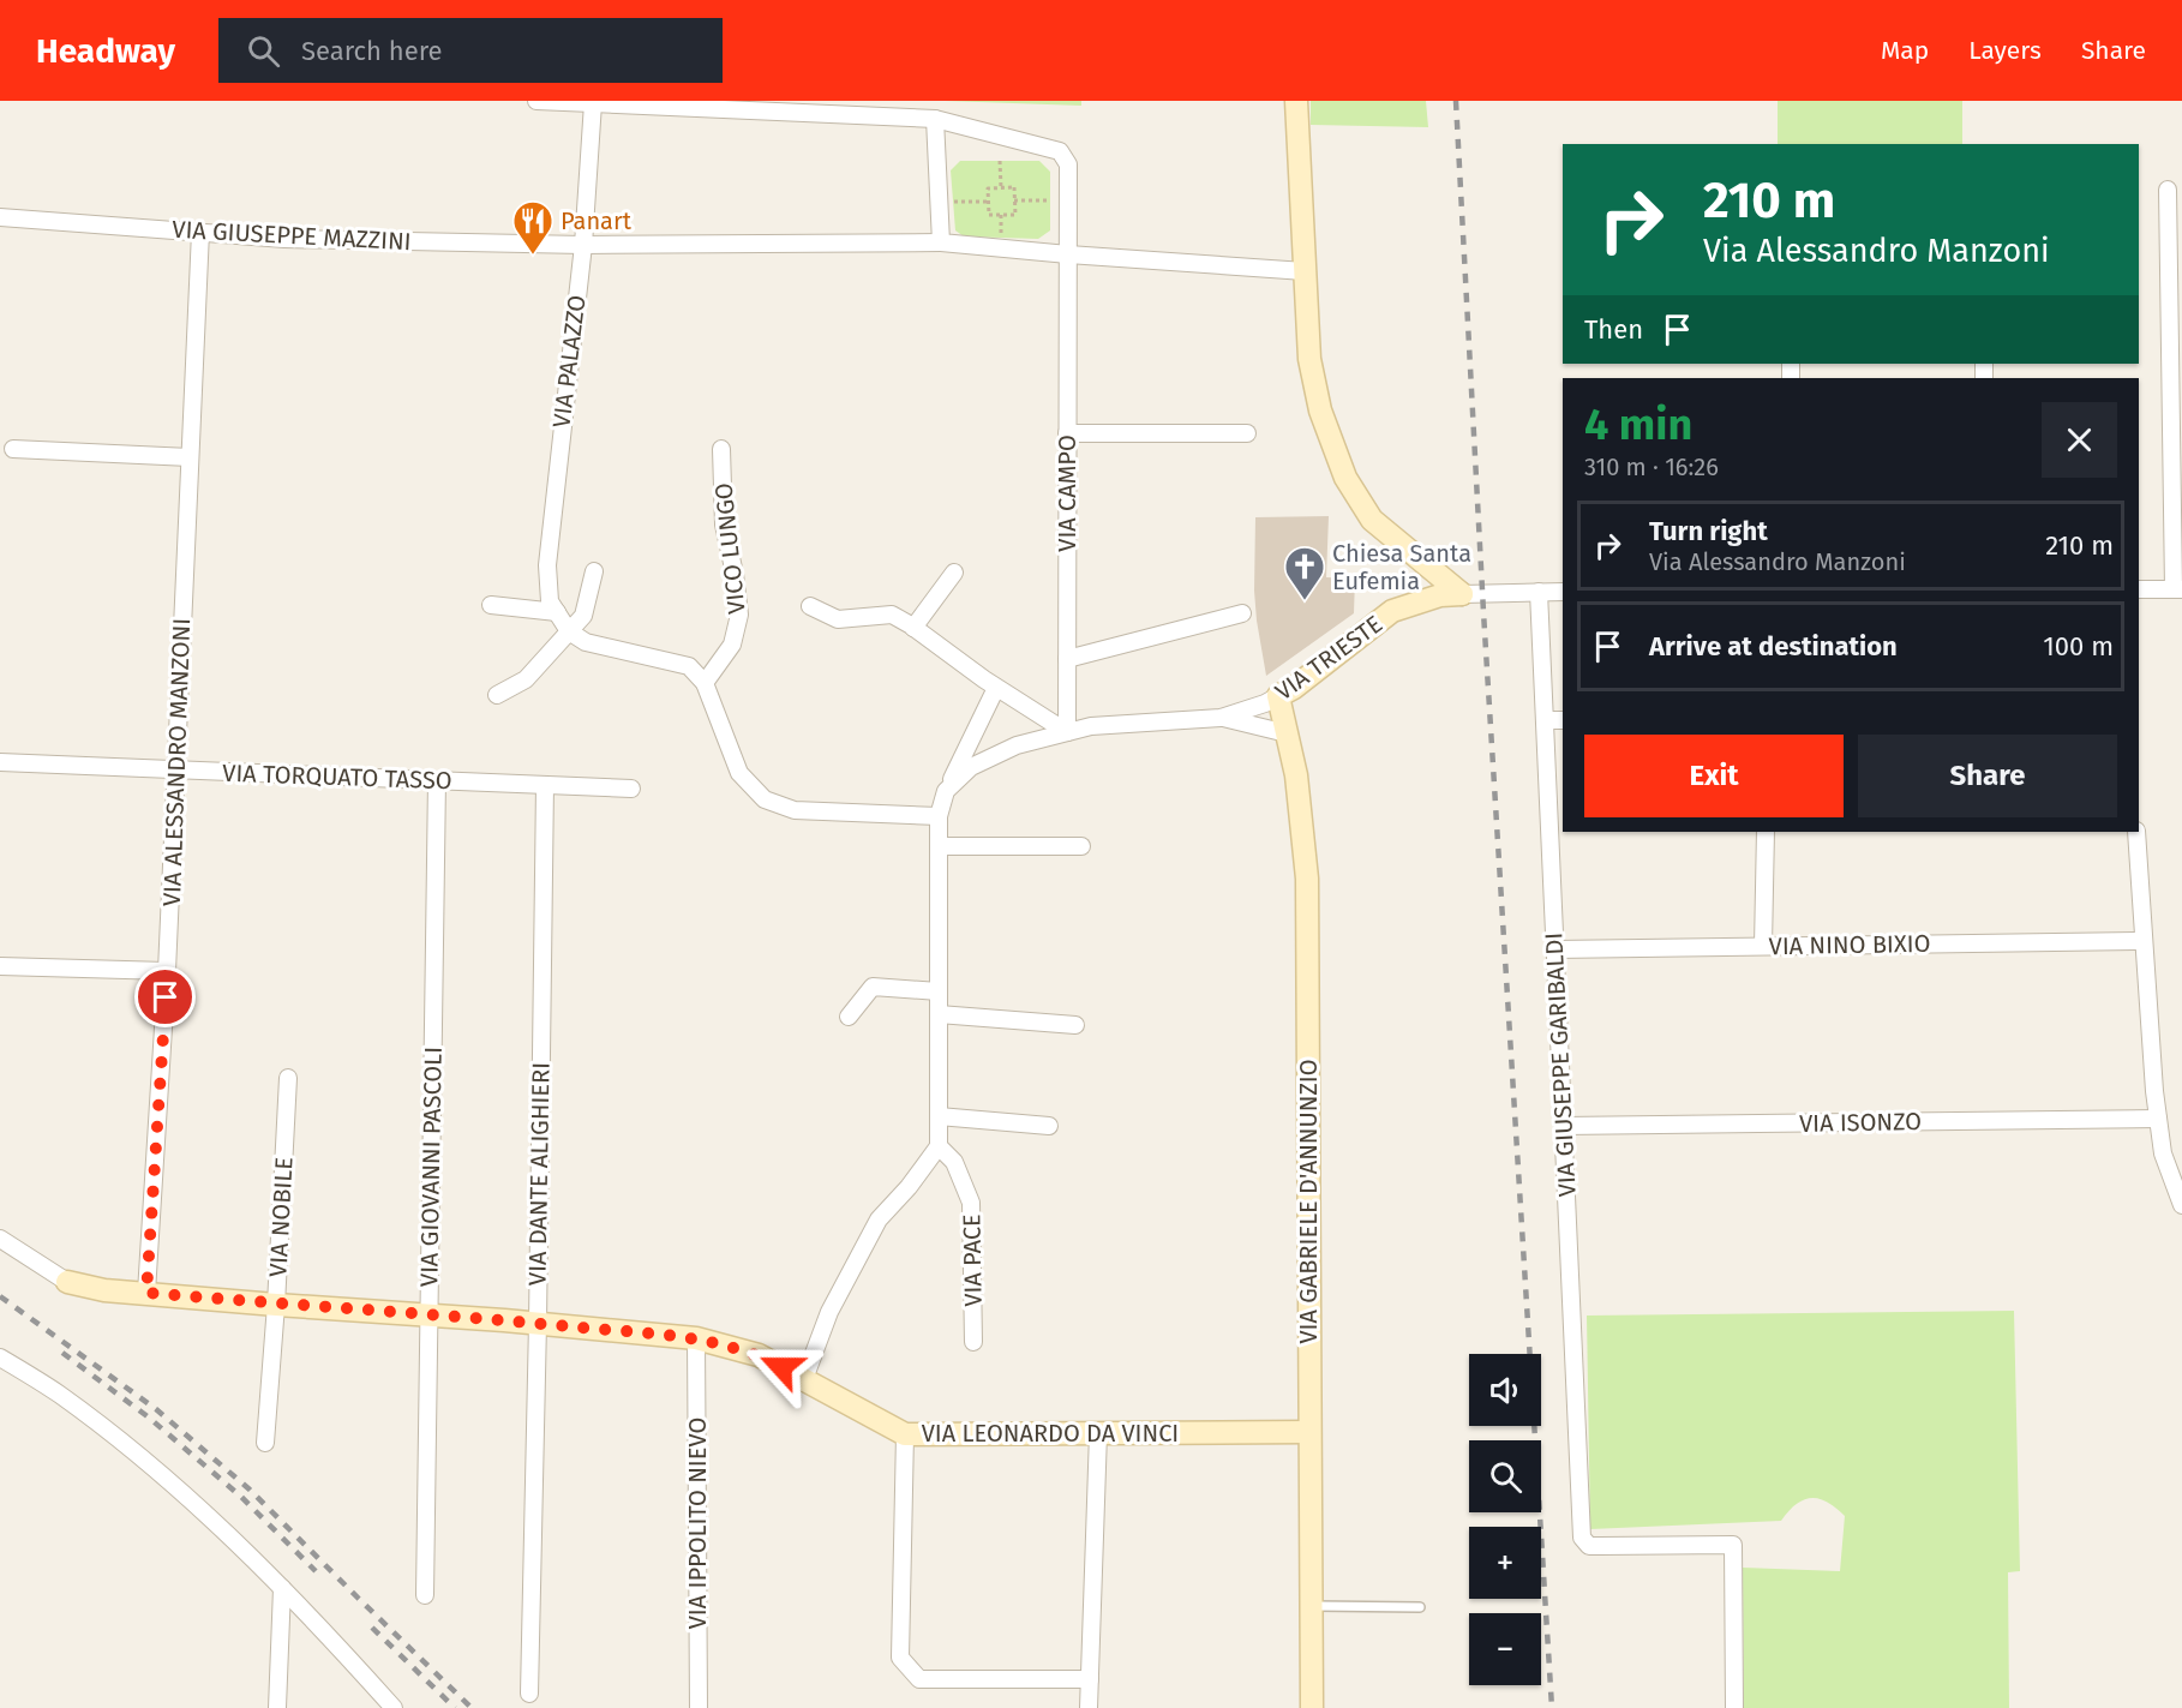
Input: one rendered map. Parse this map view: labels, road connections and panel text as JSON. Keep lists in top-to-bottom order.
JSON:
{
  "streets": {
    "street": [
      "VIA GIUSEPPE MAZZINI",
      "VIA PALAZZO",
      "VIA CAMPO",
      "VICO LUNGO",
      "VIA TRIESTE",
      "VIA ALESSANDRO MANZONI",
      "VIA TORQUATO TASSO",
      "VIA NINO BIXIO",
      "VIA GIUSEPPE GARIBALDI",
      "VIA ISONZO",
      "VIA GIOVANNI PASCOLI",
      "VIA DANTE ALIGHIERI",
      "VIA GABRIELE D'ANNUNZIO",
      "VIA NOBILE",
      "VIA PACE",
      "VIA LEONARDO DA VINCI",
      "VIA IPPOLITO NIEVO"
    ]
  },
  "crossings": [
    ["VIA GIUSEPPE MAZZINI", "VIA PALAZZO"],
    ["VIA GIUSEPPE MAZZINI", "VIA CAMPO"],
    ["VIA GIUSEPPE MAZZINI", "VIA ALESSANDRO MANZONI"],
    ["VIA PALAZZO", "VIA CAMPO"],
    ["VIA CAMPO", "VIA TRIESTE"],
    ["VIA TRIESTE", "VIA GABRIELE D'ANNUNZIO"],
    ["VIA ALESSANDRO MANZONI", "VIA TORQUATO TASSO"],
    ["VIA ALESSANDRO MANZONI", "VIA LEONARDO DA VINCI"],
    ["VIA TORQUATO TASSO", "VIA GIOVANNI PASCOLI"],
    ["VIA TORQUATO TASSO", "VIA DANTE ALIGHIERI"],
    ["VIA NINO BIXIO", "VIA GIUSEPPE GARIBALDI"],
    ["VIA GIUSEPPE GARIBALDI", "VIA ISONZO"],
    ["VIA GIOVANNI PASCOLI", "VIA LEONARDO DA VINCI"],
    ["VIA DANTE ALIGHIERI", "VIA LEONARDO DA VINCI"],
    ["VIA GABRIELE D'ANNUNZIO", "VIA LEONARDO DA VINCI"],
    ["VIA NOBILE", "VIA LEONARDO DA VINCI"],
    ["VIA LEONARDO DA VINCI", "VIA IPPOLITO NIEVO"]
  ],
  "places": {
    "restaurant": ["Panart"],
    "church": ["Chiesa Santa Eufemia"]
  },
  "page": {
    "header": "Headway",
    "search": "Search here",
    "nav": ["Map", "Layers", "Share"],
    "turn": ["210 m", "Via Alessandro Manzoni"],
    "then": "Then",
    "heading": ["4 min", "310 m · 16:26"],
    "list": [
      {
        "name": "Turn right",
        "note": "Via Alessandro Manzoni",
        "value": "210 m"
      },
      {
        "name": "Arrive at destination",
        "value": "100 m"
      }
    ],
    "buttons": ["Exit", "Share"],
    "map_buttons": ["+", "−"]
  }
}
